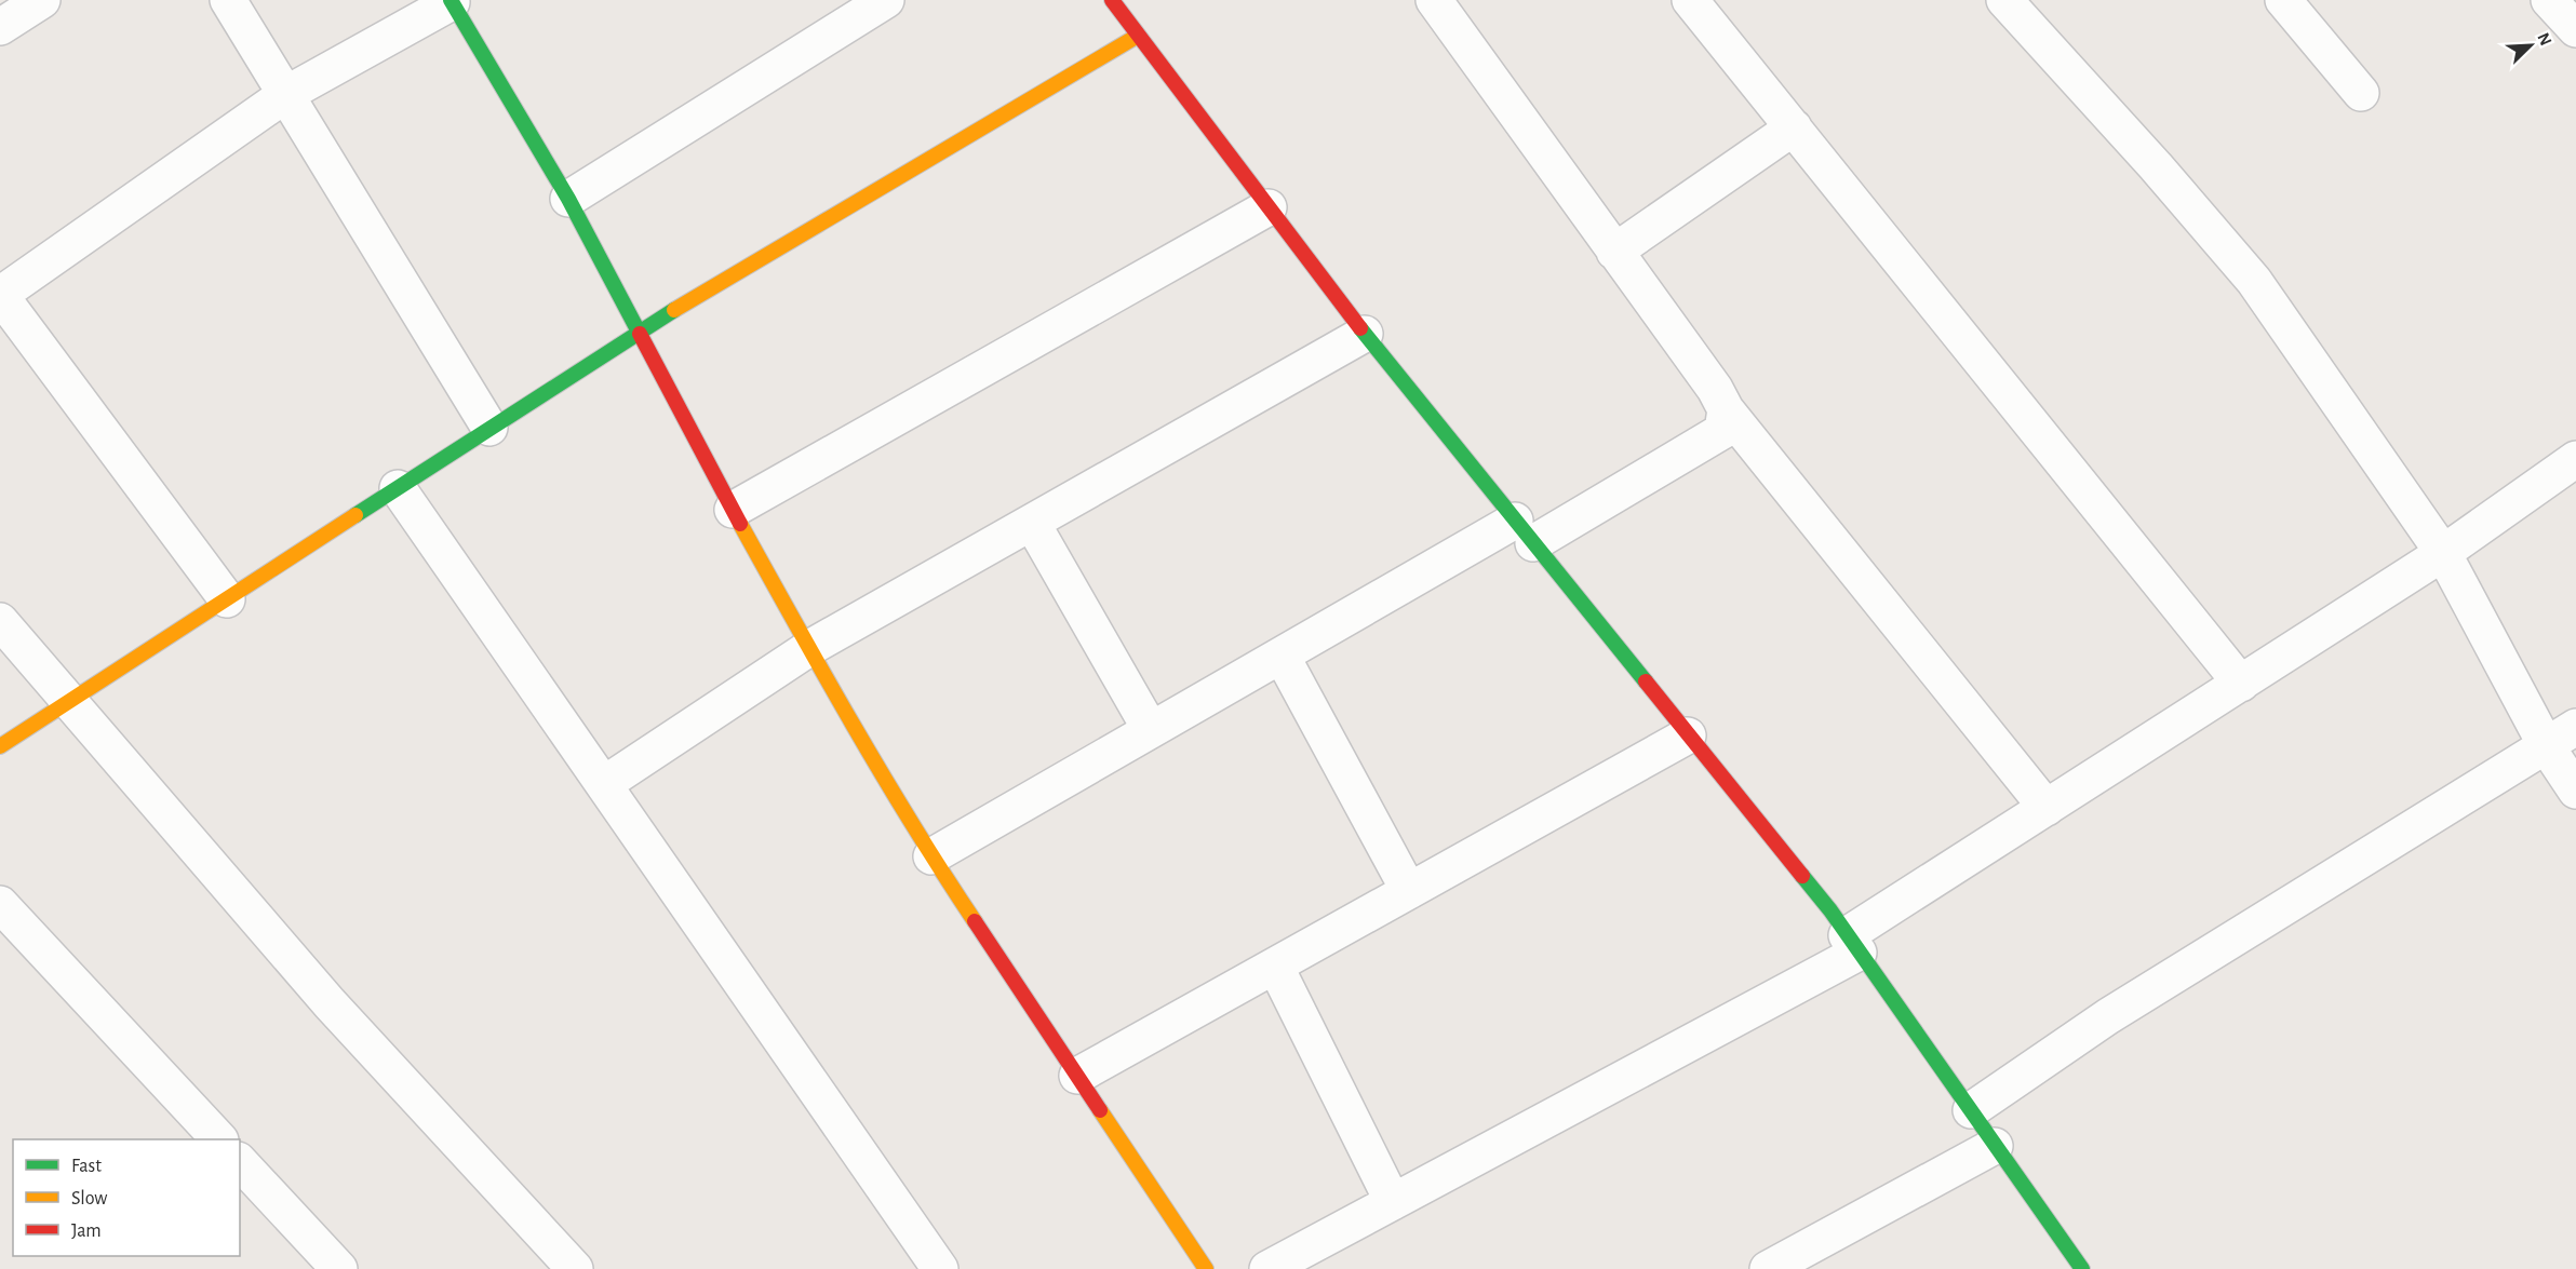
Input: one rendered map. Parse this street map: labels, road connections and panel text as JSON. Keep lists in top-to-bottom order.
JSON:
{
  "legend": ["Fast", "Slow", "Jam"],
  "north": "top right"
}
